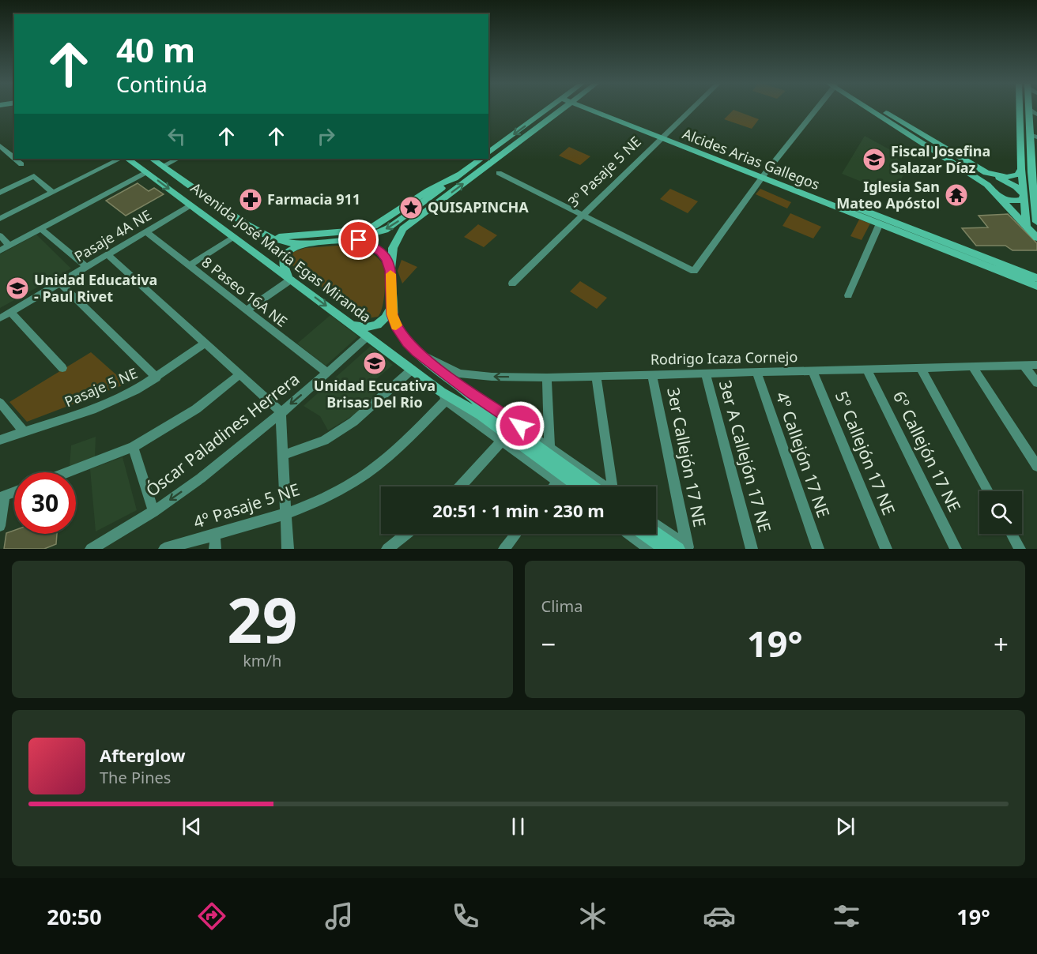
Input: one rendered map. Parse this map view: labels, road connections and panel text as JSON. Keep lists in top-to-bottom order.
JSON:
{
  "streets": {
    "street": [
      "Alcides Arias Gallegos",
      "3º Pasaje 5 NE",
      "Pasaje 4A NE",
      "Avenida José María Egas Miranda",
      "8 Paseo 16A NE",
      "Rodrigo Icaza Cornejo",
      "Pasaje 5 NE",
      "Óscar Paladines Herrera",
      "6º Callejón 17 NE",
      "5º Callejón 17 NE",
      "4º Callejón 17 NE",
      "3er A Callejón 17 NE",
      "3er Callejón 17 NE",
      "4º Pasaje 5 NE"
    ]
  },
  "crossings": [
    ["Alcides Arias Gallegos", "3º Pasaje 5 NE"],
    ["Pasaje 4A NE", "Avenida José María Egas Miranda"],
    ["Pasaje 4A NE", "8 Paseo 16A NE"],
    ["Avenida José María Egas Miranda", "Rodrigo Icaza Cornejo"],
    ["Avenida José María Egas Miranda", "Óscar Paladines Herrera"],
    ["Avenida José María Egas Miranda", "4º Pasaje 5 NE"],
    ["8 Paseo 16A NE", "Óscar Paladines Herrera"],
    ["Rodrigo Icaza Cornejo", "6º Callejón 17 NE"],
    ["Rodrigo Icaza Cornejo", "5º Callejón 17 NE"],
    ["Rodrigo Icaza Cornejo", "4º Callejón 17 NE"],
    ["Rodrigo Icaza Cornejo", "3er A Callejón 17 NE"],
    ["Rodrigo Icaza Cornejo", "3er Callejón 17 NE"]
  ],
  "places": {
    "school or university": ["Fiscal Josefina Salazar Díaz", "Unidad Educativa - Paul Rivet", "Unidad Ecucativa Brisas Del Rio"],
    "temple": ["Iglesia San Mateo Apóstol"],
    "pharmacy": ["Farmacia 911"],
    "place": ["QUISAPINCHA"]
  },
  "page": {
    "turn": ["40 m", "Continúa"],
    "limit": "30",
    "trip": "20:51 · 1 min · 230 m",
    "tile": [
      ["29", "km/h"],
      "Clima"
    ],
    "heat": ["−", "19°", "+"],
    "song": ["Afterglow", "The Pines"],
    "tabs": ["20:50", "19°"]
  }
}
